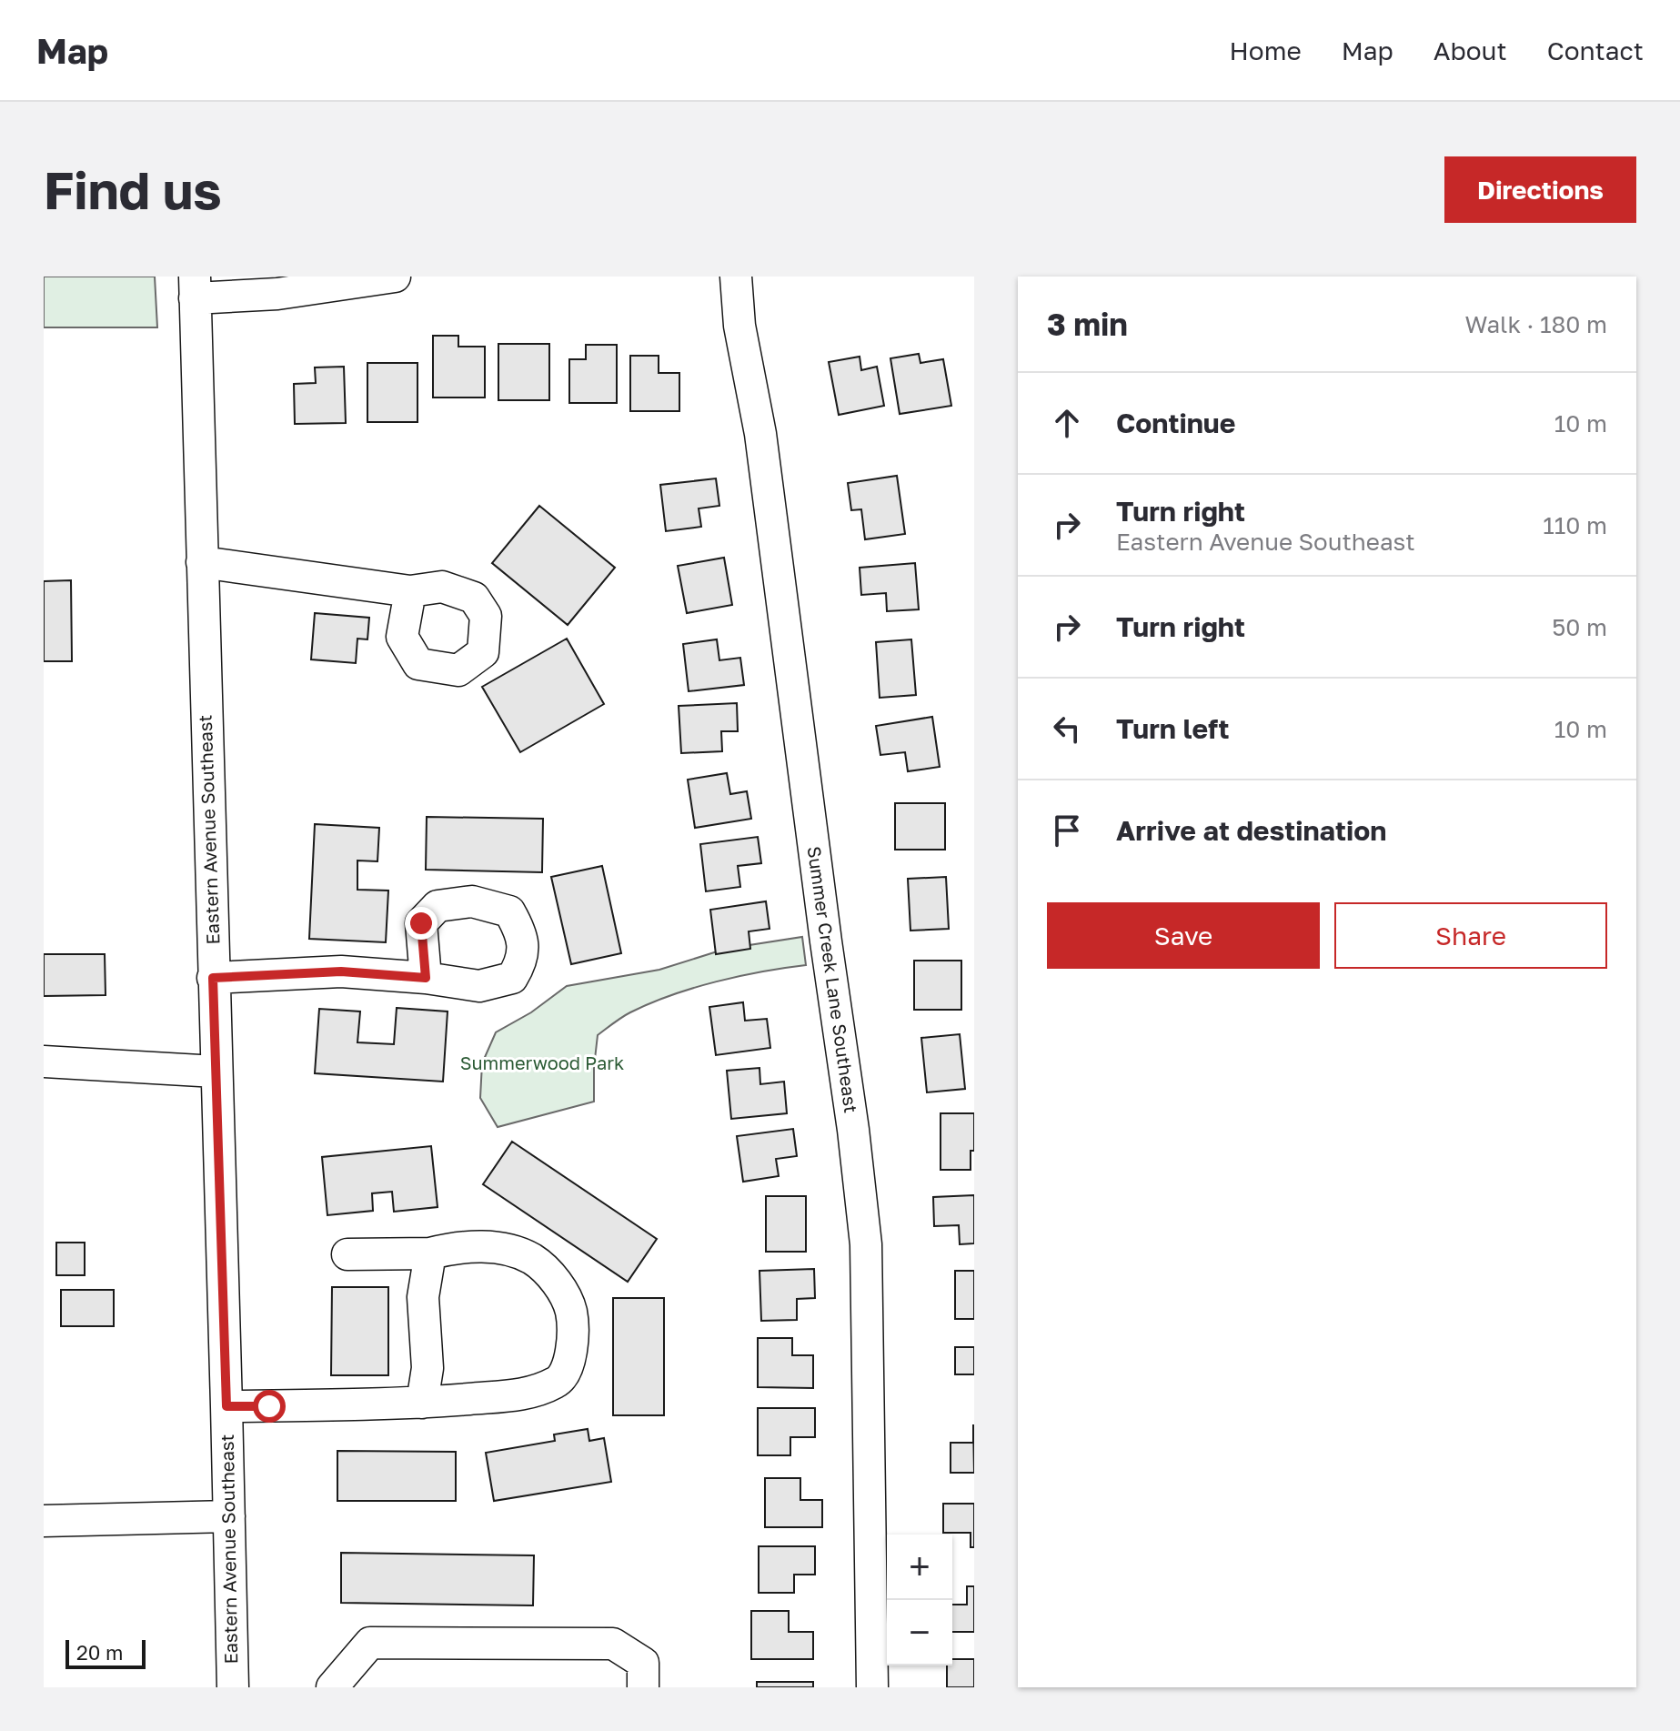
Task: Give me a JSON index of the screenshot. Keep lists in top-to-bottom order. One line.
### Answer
{"streets":{"street":["Eastern Avenue Southeast","Summer Creek Lane Southeast"]},"parks":["Summerwood Park"],"scale_bar":"20 m","page":{"header":"Map","nav":["Home","Map","About","Contact"],"buttons":["Directions",["Save","Share"]],"title":"Find us","heading":["3 min","Walk · 180 m"],"list":[["Continue","10 m"],["Turn right","Eastern Avenue Southeast","110 m"],["Turn right","50 m"],["Turn left","10 m"],"Arrive at destination"],"map_buttons":["+","−"],"scale":"20 m"}}
